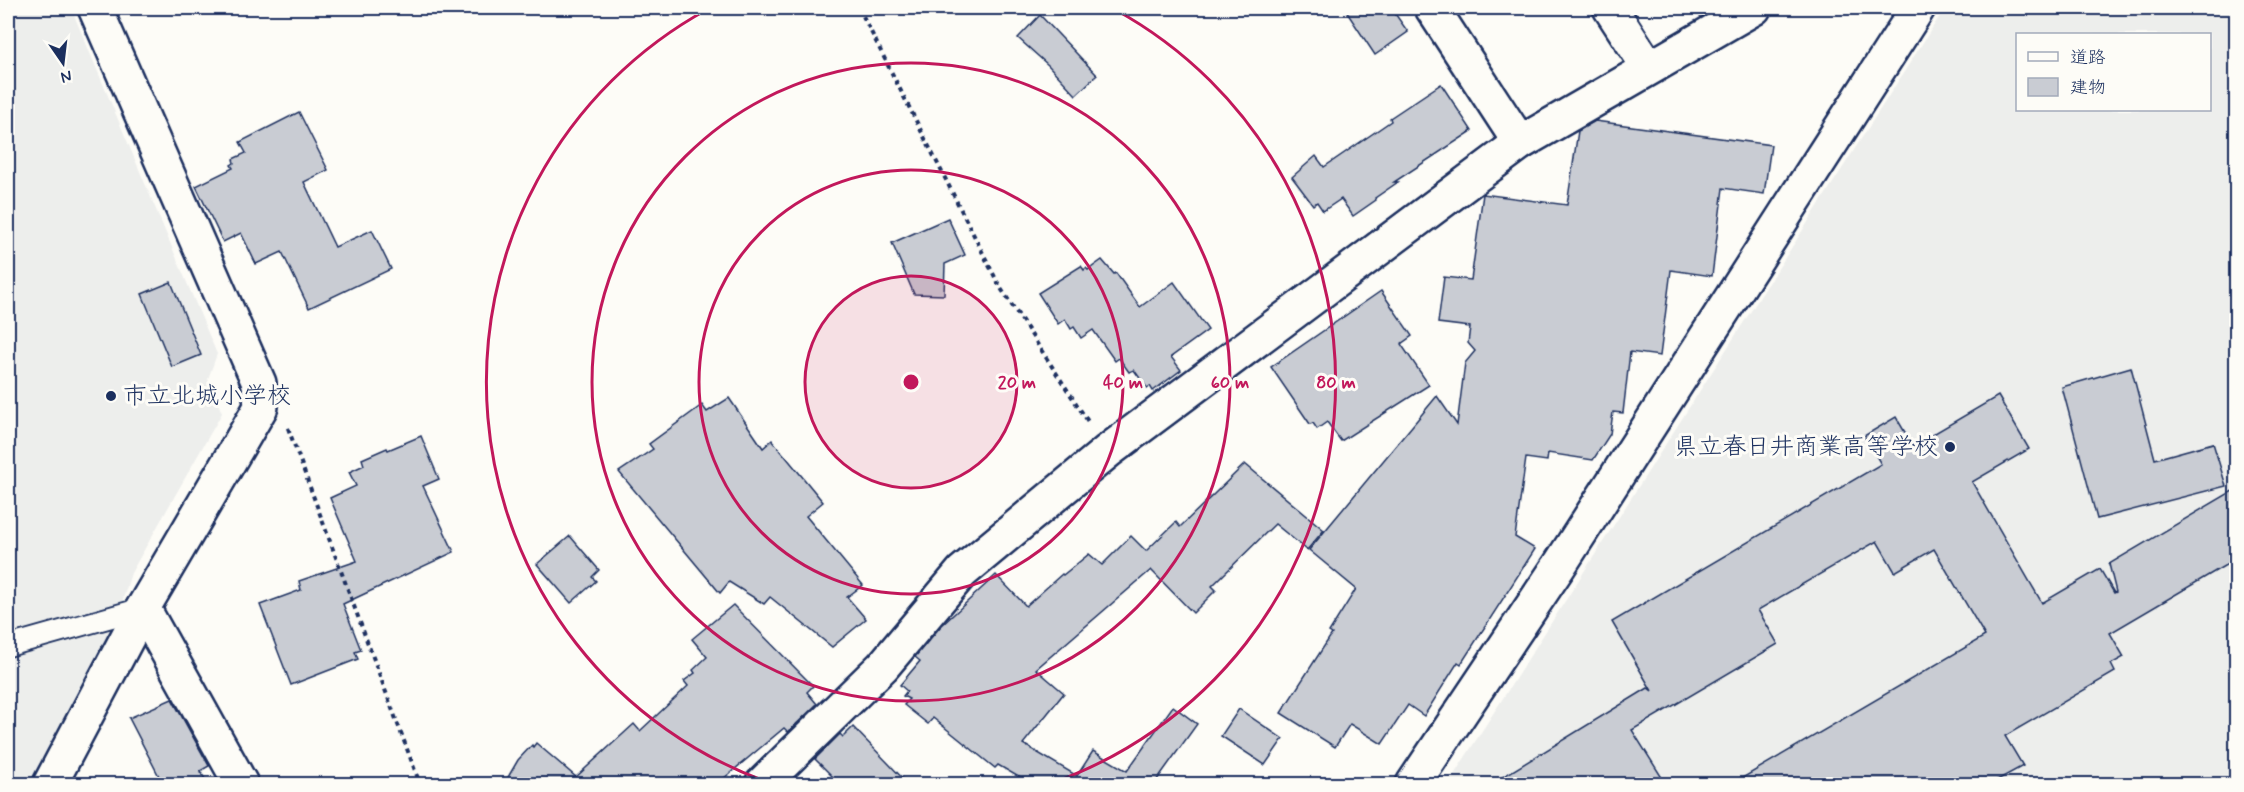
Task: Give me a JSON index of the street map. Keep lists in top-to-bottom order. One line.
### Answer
{"places":["市立北城小学校","県立春日井商業高等学校"],"legend":["道路","建物"],"north":"bottom","rings":["20 m","40 m","60 m","80 m"]}
